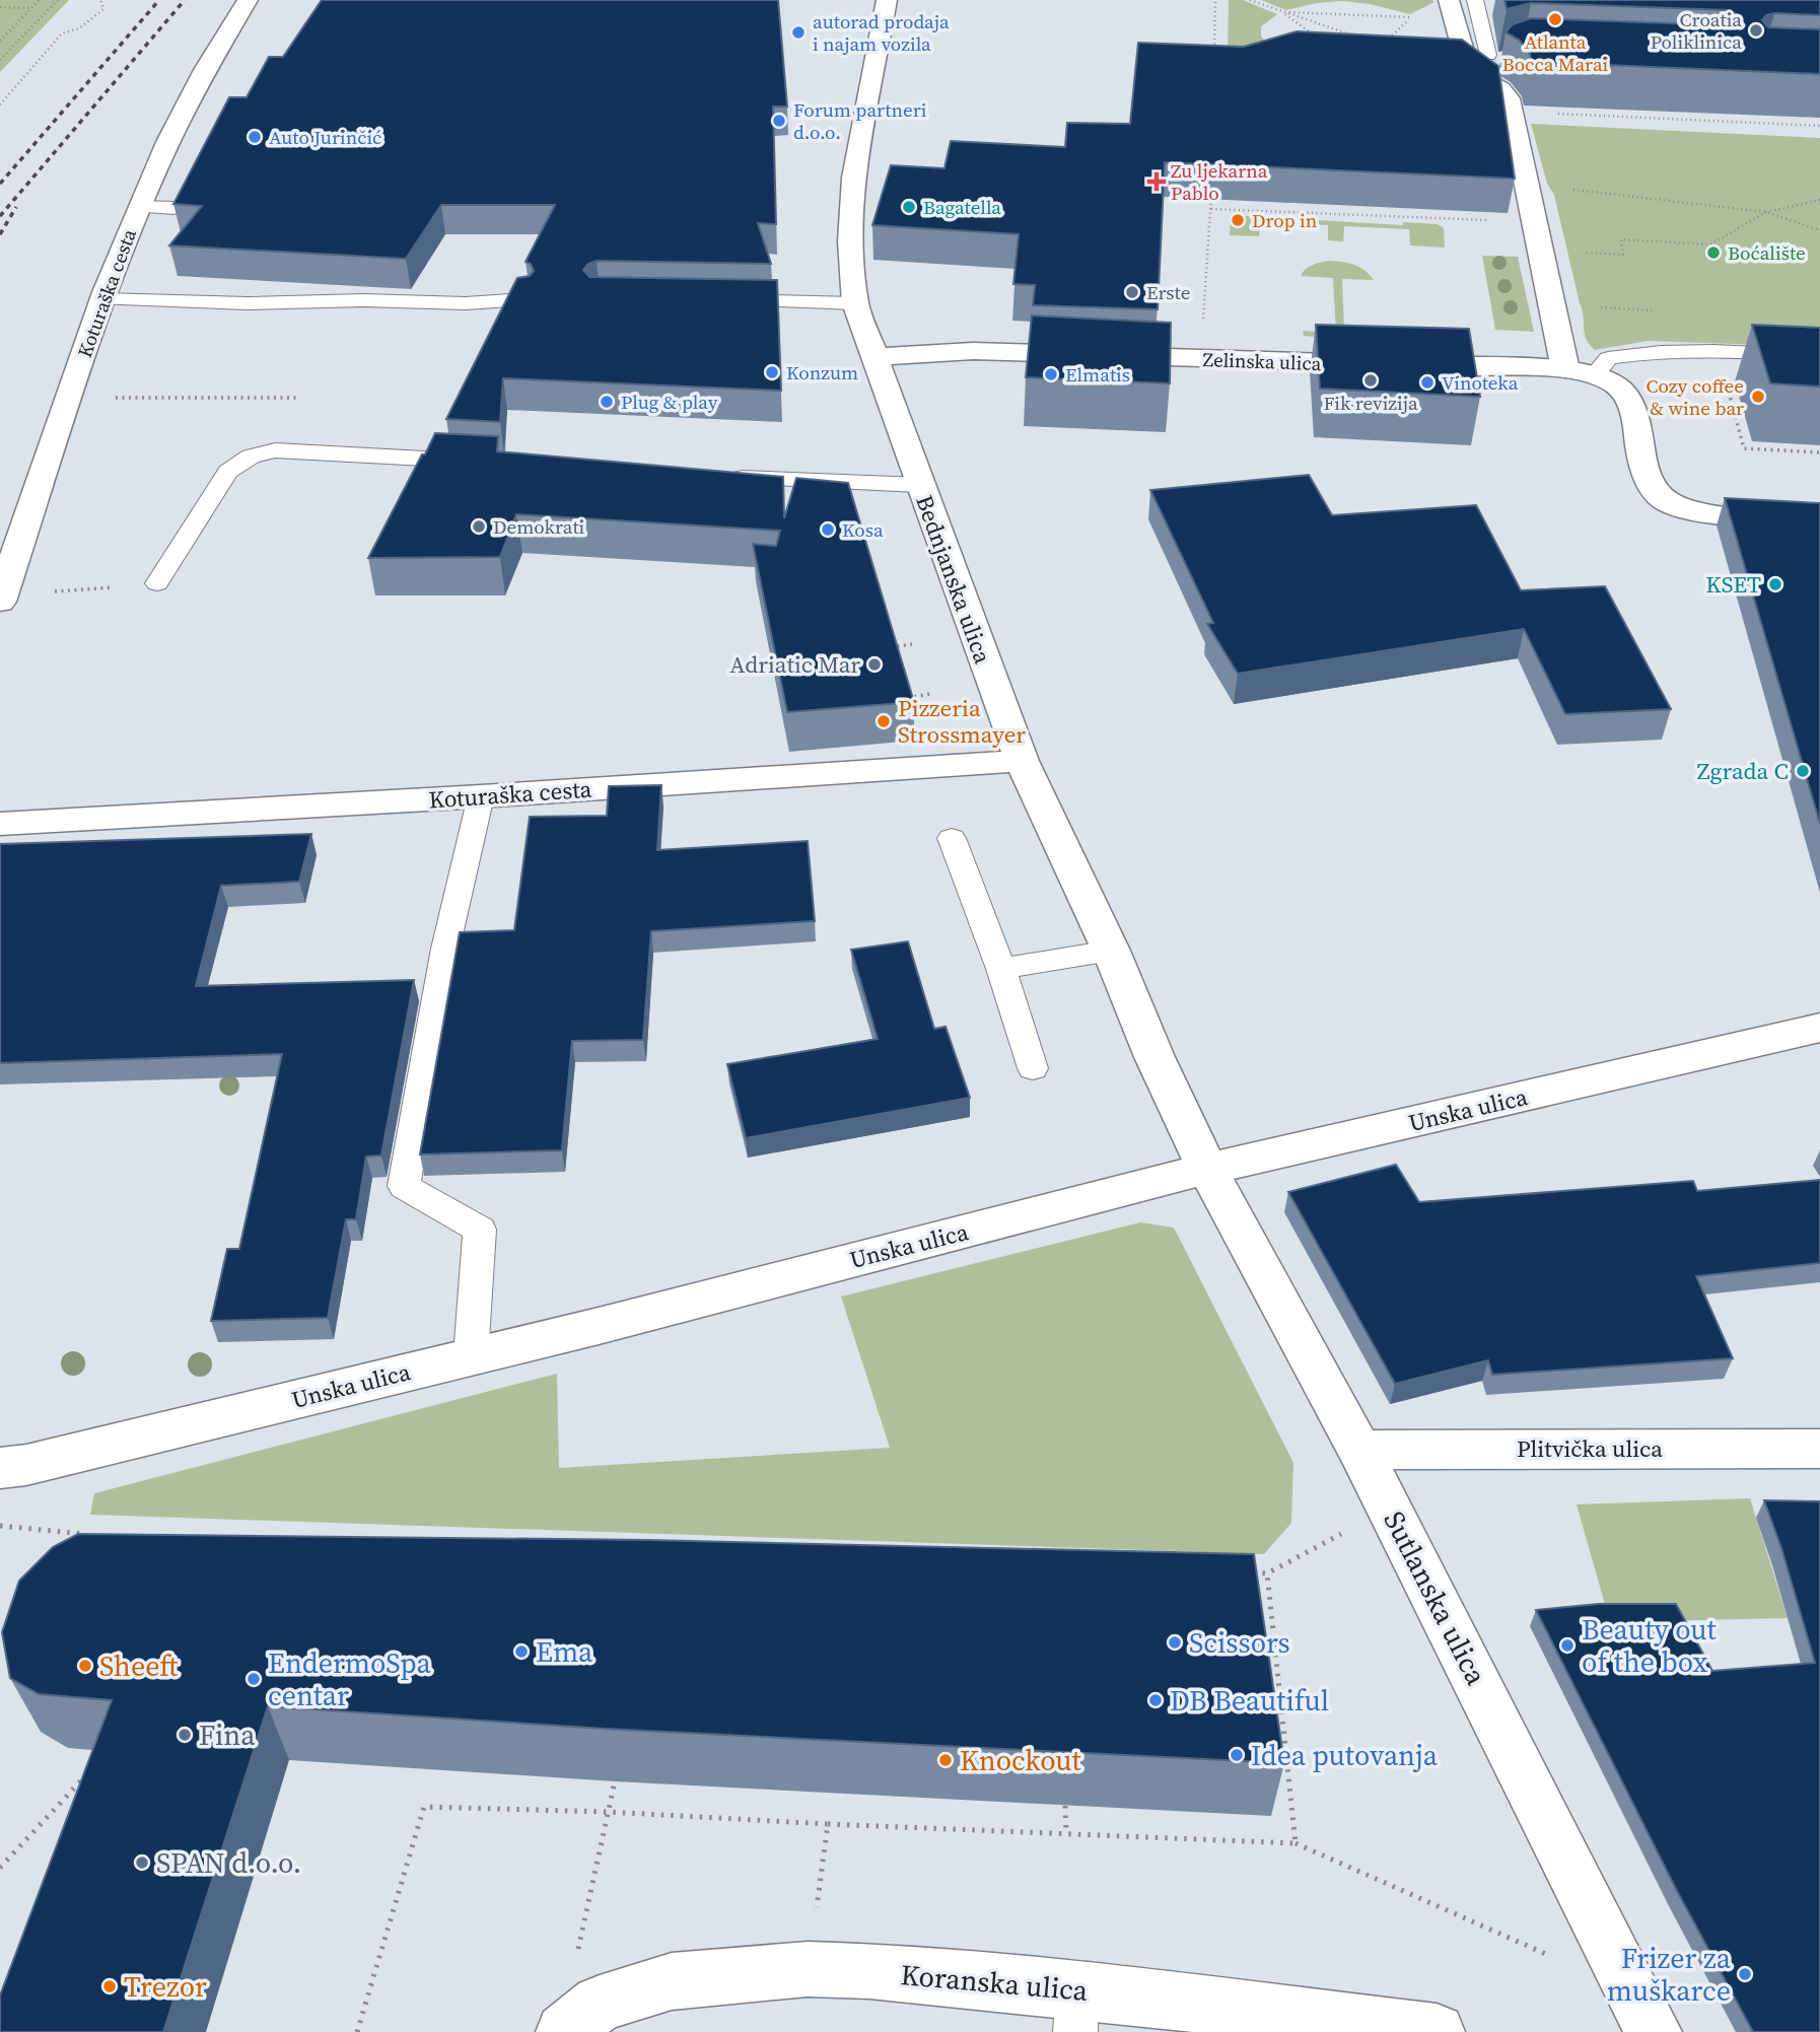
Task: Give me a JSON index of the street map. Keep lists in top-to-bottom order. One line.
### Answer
{"streets":{"street":["Koturaška cesta","Zelinska ulica","Bednjanska ulica","Unska ulica","Plitvička ulica","Sutlanska ulica","Koranska ulica"]},"crossings":[["Koturaška cesta","Bednjanska ulica"],["Zelinska ulica","Bednjanska ulica"],["Bednjanska ulica","Unska ulica"],["Bednjanska ulica","Sutlanska ulica"],["Unska ulica","Sutlanska ulica"],["Plitvička ulica","Sutlanska ulica"]],"places":{"other":["Atlanta Bocca Marai","Croatia Poliklinica","autorad prodaja i najam vozila","Forum partneri d.o.o.","Auto Jurinčić","Bagatella","Drop in","Boćalište","Erste","Konzum","Elmatis","Fik revizija","Vinoteka","Cozy coffee & wine bar","Plug & play","Demokrati","Kosa","KSET","Adriatic Mar","Pizzeria Strossmayer","Zgrada C","Scissors","Beauty out of the box","Ema","Sheeft","EndermoSpa centar","DB Beautiful","Fina","Idea putovanja","Knockout","SPAN d.o.o.","Frizer za muškarce","Trezor"],"health":["Zu ljekarna Pablo"]}}
